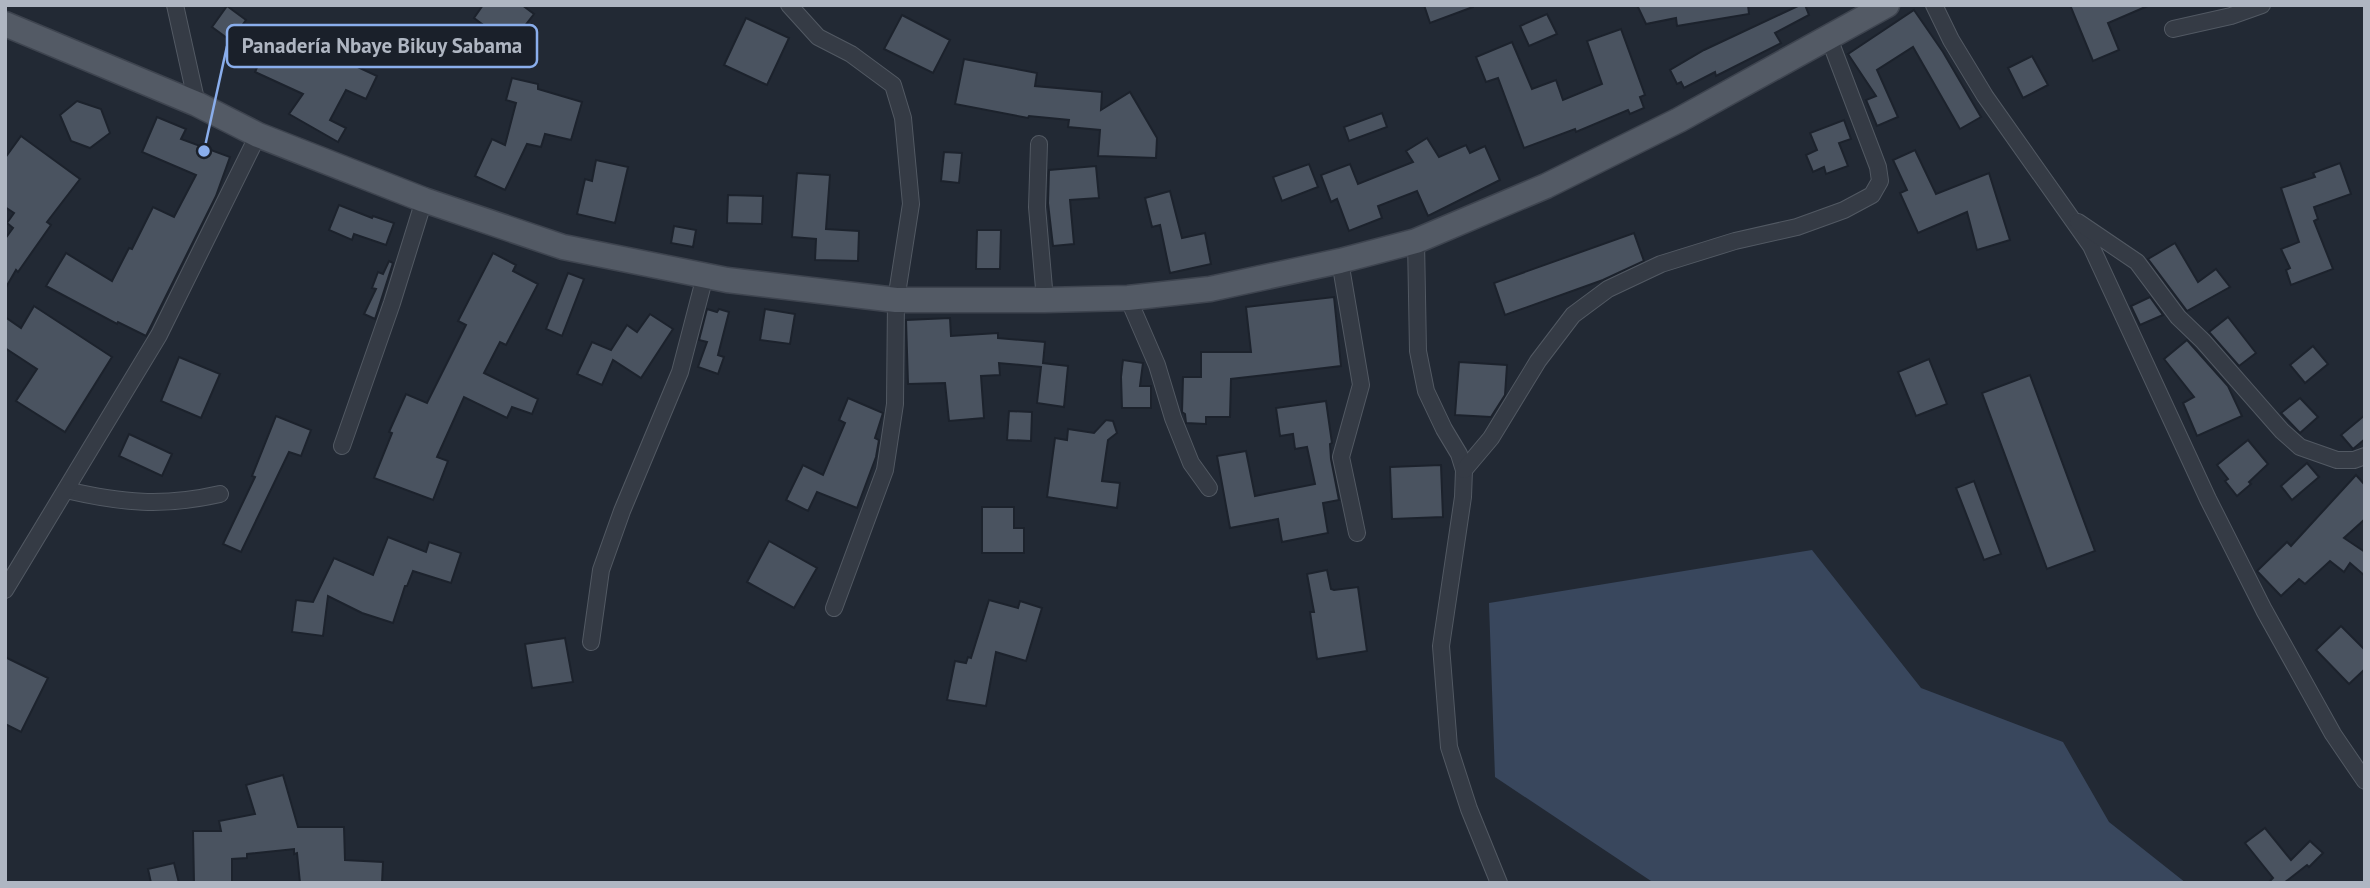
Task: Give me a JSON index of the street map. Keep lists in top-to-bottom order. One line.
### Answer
{"places":["Panadería Nbaye Bikuy Sabama"]}
